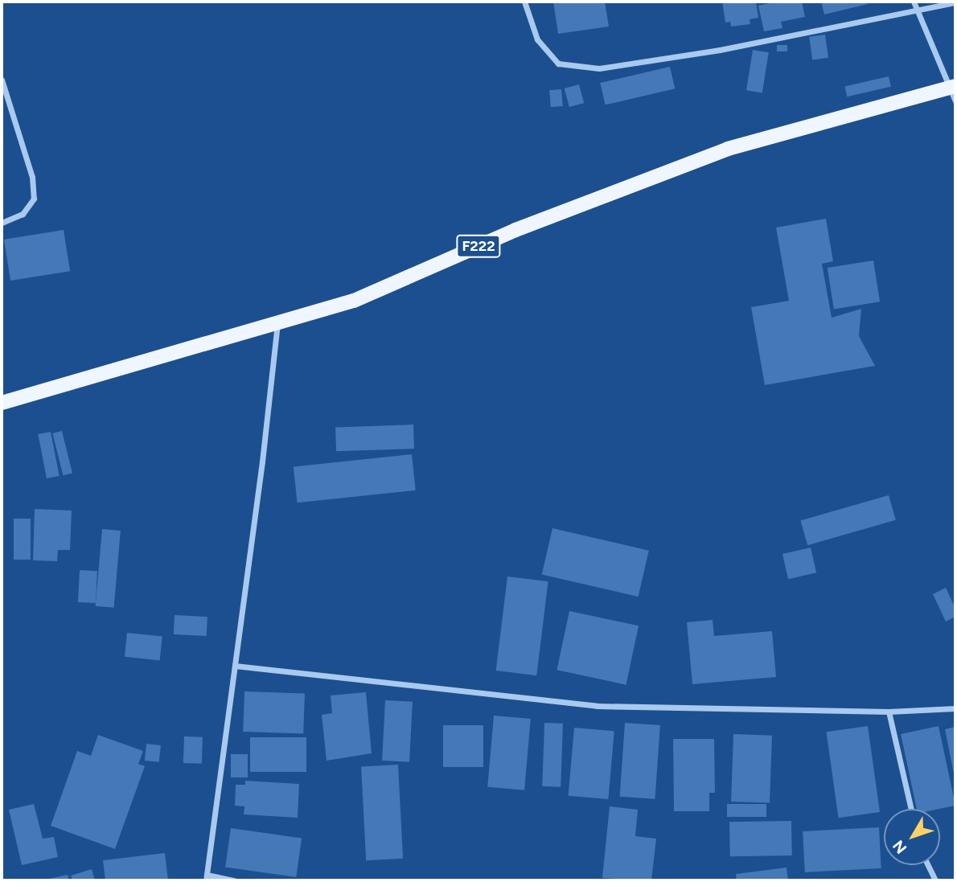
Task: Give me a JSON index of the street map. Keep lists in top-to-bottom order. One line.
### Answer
{"streets":{"main road":["F222"]},"north":"bottom left"}
